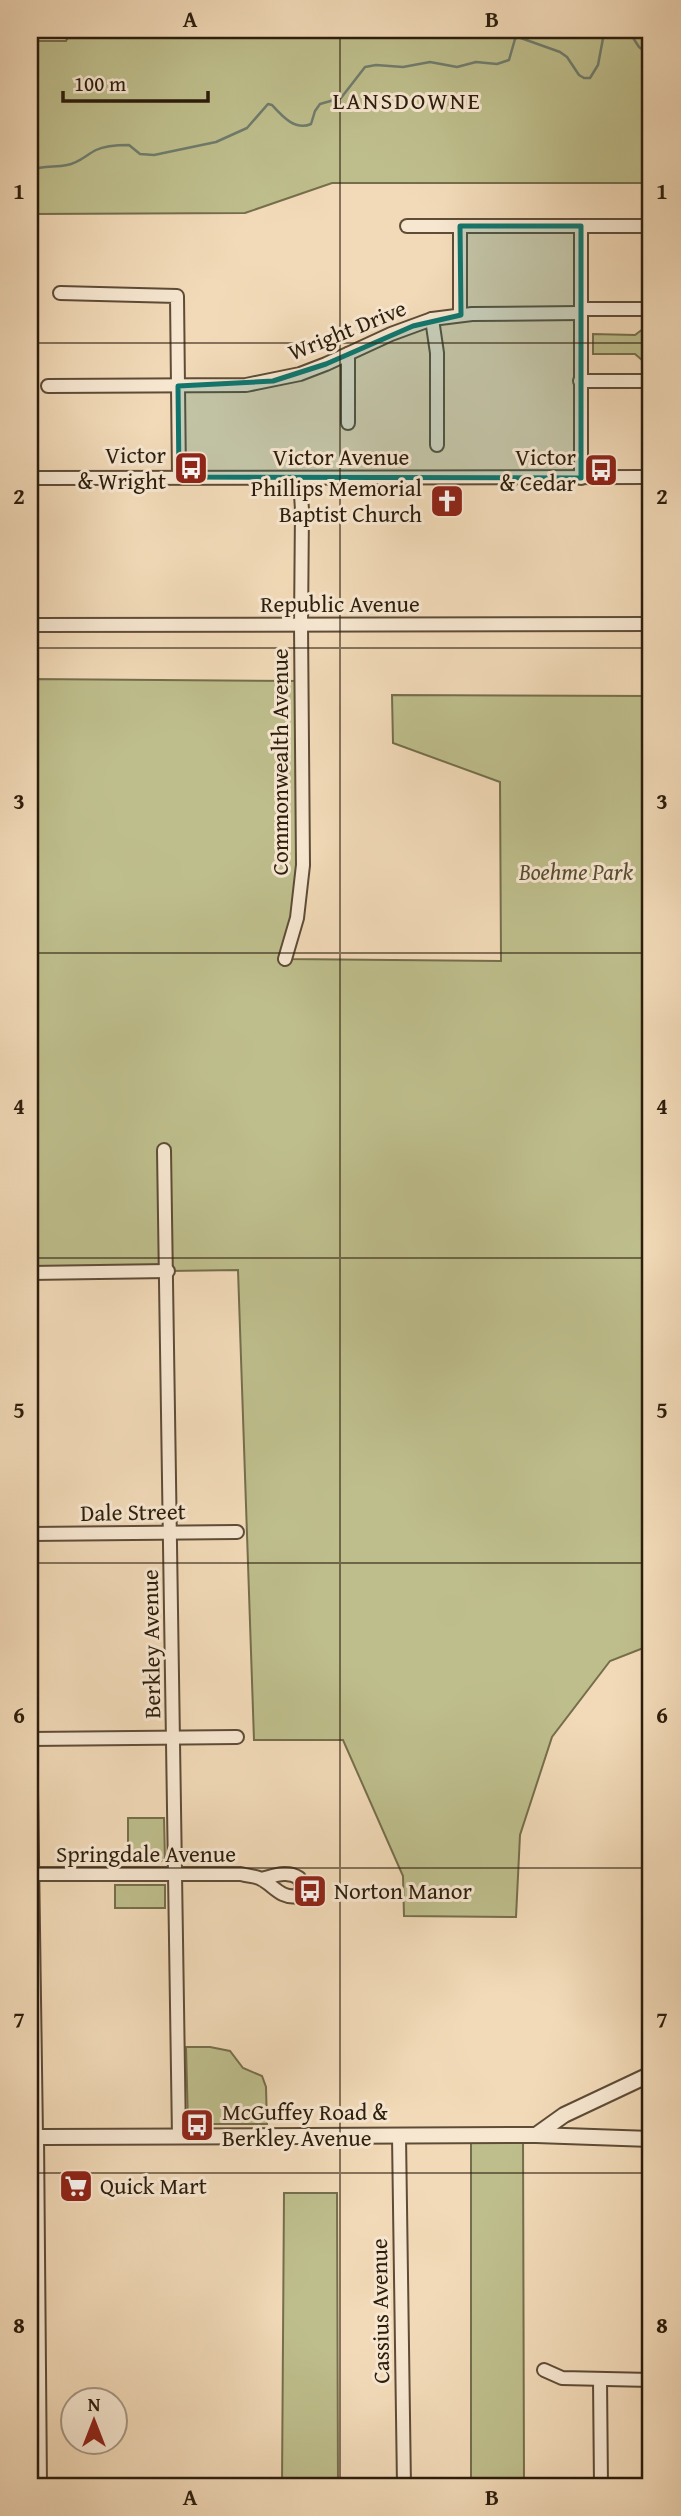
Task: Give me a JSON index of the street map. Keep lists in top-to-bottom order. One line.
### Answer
{"streets":{"street":["Wright Drive","Victor Avenue","Republic Avenue","Commonwealth Avenue","Dale Street","Berkley Avenue","Springdale Avenue","Cassius Avenue"]},"crossings":[["Victor Avenue","Commonwealth Avenue"],["Republic Avenue","Commonwealth Avenue"],["Dale Street","Berkley Avenue"],["Berkley Avenue","Springdale Avenue"]],"districts":["LANSDOWNE"],"parks":["Boehme Park"],"places":{"bus stop":["Victor & Wright","Victor & Cedar","Norton Manor","McGuffey Road & Berkley Avenue"],"church":["Phillips Memorial Baptist Church"],"supermarket":["Quick Mart"]},"scale_bar":"100 m","north":"top","grid":{"columns":["A","B"],"rows":["1","2","3","4","5","6","7","8"]}}
